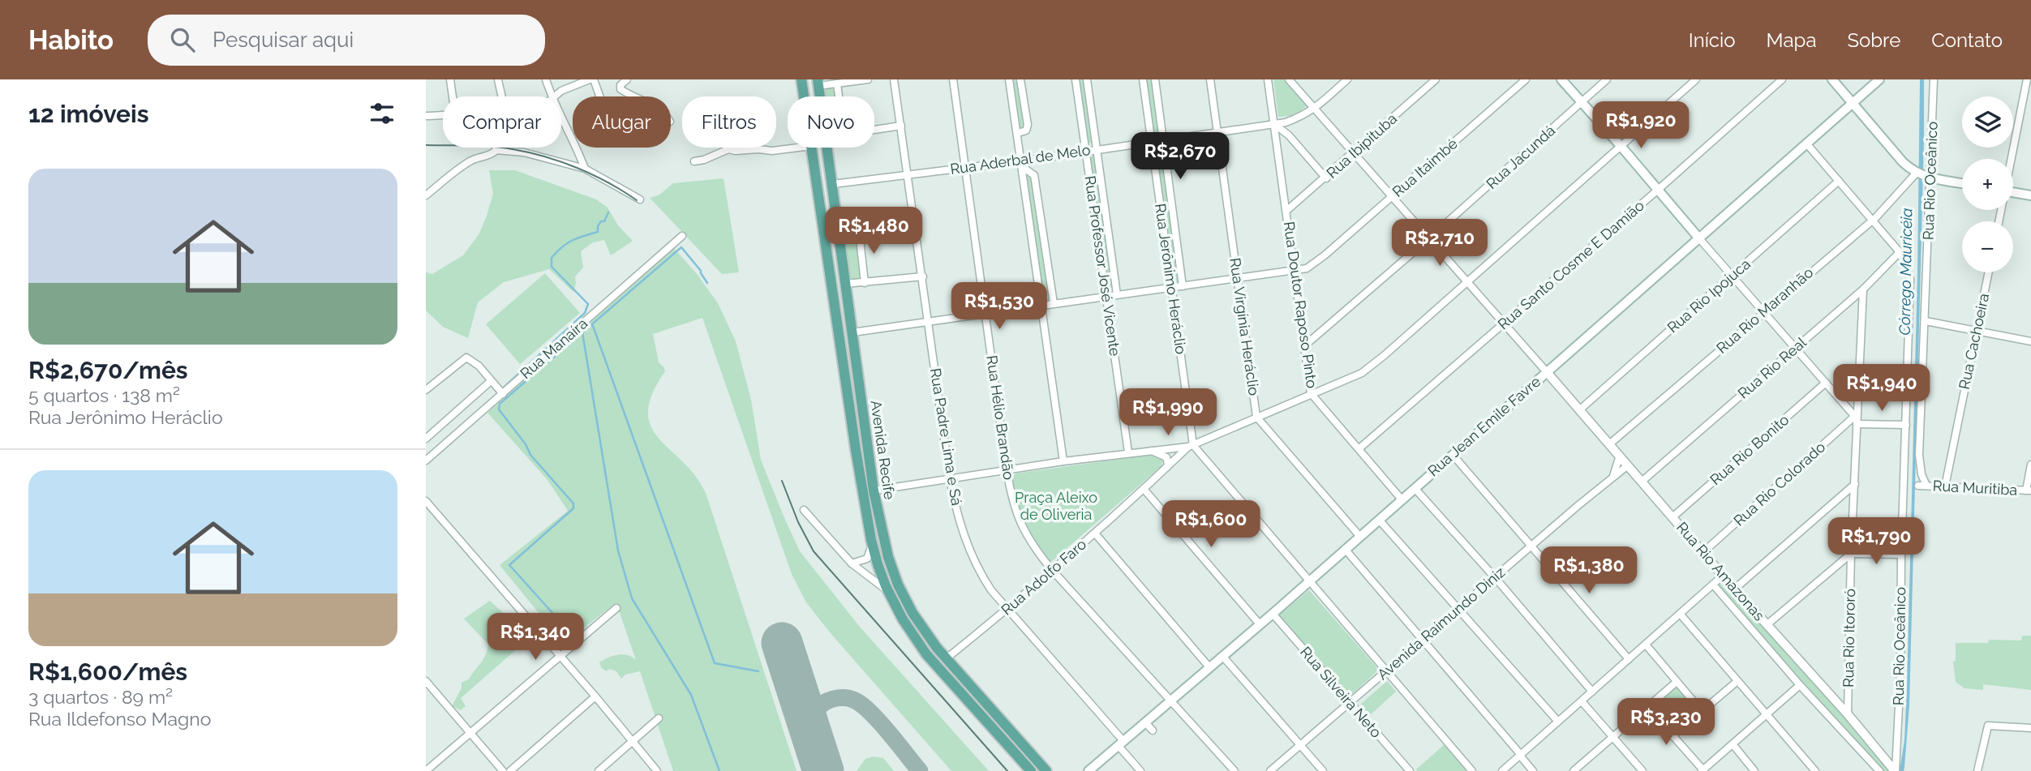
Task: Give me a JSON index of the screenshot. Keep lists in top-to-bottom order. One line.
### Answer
{"streets":{"main road":["Rua Jean Emile Favre","Avenida Recife"],"street":["Rua Ibipituba","Rua Jacundá","Rua Aderbal de Melo","Rua Itaimbé","Rua Rio Oceânico","Rua Santo Cosme E Damião","Rua Professor José Vicente","Rua Jerônimo Heráclio","Rua Rio Ipojuca","Rua Doutor Raposo Pinto","Rua Rio Maranhão","Rua Virgínia Heráclio","Rua Cachoeira","Rua Manaíra","Rua Rio Real","Rua Hélio Brandão","Rua Padre Lima e Sá","Rua Rio Bonito","Rua Rio Colorado","Rua Muritiba","Rua Rio Amazonas","Rua Adolfo Faro","Avenida Raimundo Diniz","Rua Rio Itororó","Rua Silveira Neto"]},"crossings":[["Rua Ibipituba","Rua Doutor Raposo Pinto"],["Rua Jacundá","Rua Doutor Raposo Pinto"],["Rua Aderbal de Melo","Rua Professor José Vicente"],["Rua Aderbal de Melo","Rua Jerônimo Heráclio"],["Rua Aderbal de Melo","Rua Doutor Raposo Pinto"],["Rua Aderbal de Melo","Rua Virgínia Heráclio"],["Rua Aderbal de Melo","Rua Hélio Brandão"],["Rua Aderbal de Melo","Rua Padre Lima e Sá"],["Rua Aderbal de Melo","Avenida Recife"],["Rua Itaimbé","Rua Professor José Vicente"],["Rua Itaimbé","Rua Jerônimo Heráclio"],["Rua Itaimbé","Rua Doutor Raposo Pinto"],["Rua Itaimbé","Rua Virgínia Heráclio"],["Rua Itaimbé","Rua Hélio Brandão"],["Rua Itaimbé","Rua Padre Lima e Sá"],["Rua Itaimbé","Avenida Recife"],["Rua Rio Oceânico","Rua Rio Maranhão"],["Rua Rio Oceânico","Rua Rio Real"],["Rua Rio Oceânico","Rua Muritiba"],["Rua Rio Oceânico","Rua Rio Amazonas"],["Rua Santo Cosme E Damião","Rua Doutor Raposo Pinto"],["Rua Jerônimo Heráclio","Rua Adolfo Faro"],["Rua Rio Ipojuca","Rua Rio Amazonas"],["Rua Doutor Raposo Pinto","Rua Jean Emile Favre"],["Rua Rio Maranhão","Rua Rio Amazonas"],["Rua Virgínia Heráclio","Rua Jean Emile Favre"],["Rua Cachoeira","Rua Muritiba"],["Rua Rio Real","Rua Rio Amazonas"],["Rua Rio Real","Rua Rio Itororó"],["Rua Hélio Brandão","Rua Jean Emile Favre"],["Rua Hélio Brandão","Rua Adolfo Faro"],["Rua Jean Emile Favre","Rua Padre Lima e Sá"],["Rua Jean Emile Favre","Rua Rio Amazonas"],["Rua Jean Emile Favre","Rua Silveira Neto"],["Rua Padre Lima e Sá","Rua Adolfo Faro"],["Avenida Recife","Rua Adolfo Faro"],["Rua Rio Bonito","Rua Rio Amazonas"],["Rua Rio Colorado","Rua Rio Amazonas"],["Rua Rio Colorado","Rua Rio Itororó"],["Rua Rio Amazonas","Avenida Raimundo Diniz"],["Rua Rio Amazonas","Rua Rio Itororó"],["Avenida Raimundo Diniz","Rua Silveira Neto"]],"water":["Córrego Mauricéia"],"parks":["Praça Aleixo de Oliveria"],"page":{"header":"Habito","search":"Pesquisar aqui","nav":["Início","Mapa","Sobre","Contato"],"heading":"12 imóveis","map_buttons":["+","−"],"chip":["Comprar","Alugar","Filtros","Novo"],"price":["R$1,920","R$2,670","R$1,480","R$2,710","R$1,530","R$1,940","R$1,990","R$1,600","R$1,790","R$1,380","R$1,340","R$3,230"],"list":[{"name":"R$2,670/mês","note":"5 quartos · 138 m² · Rua Jerônimo Heráclio"},{"name":"R$1,600/mês","note":"3 quartos · 89 m² · Rua Ildefonso Magno"}]}}
